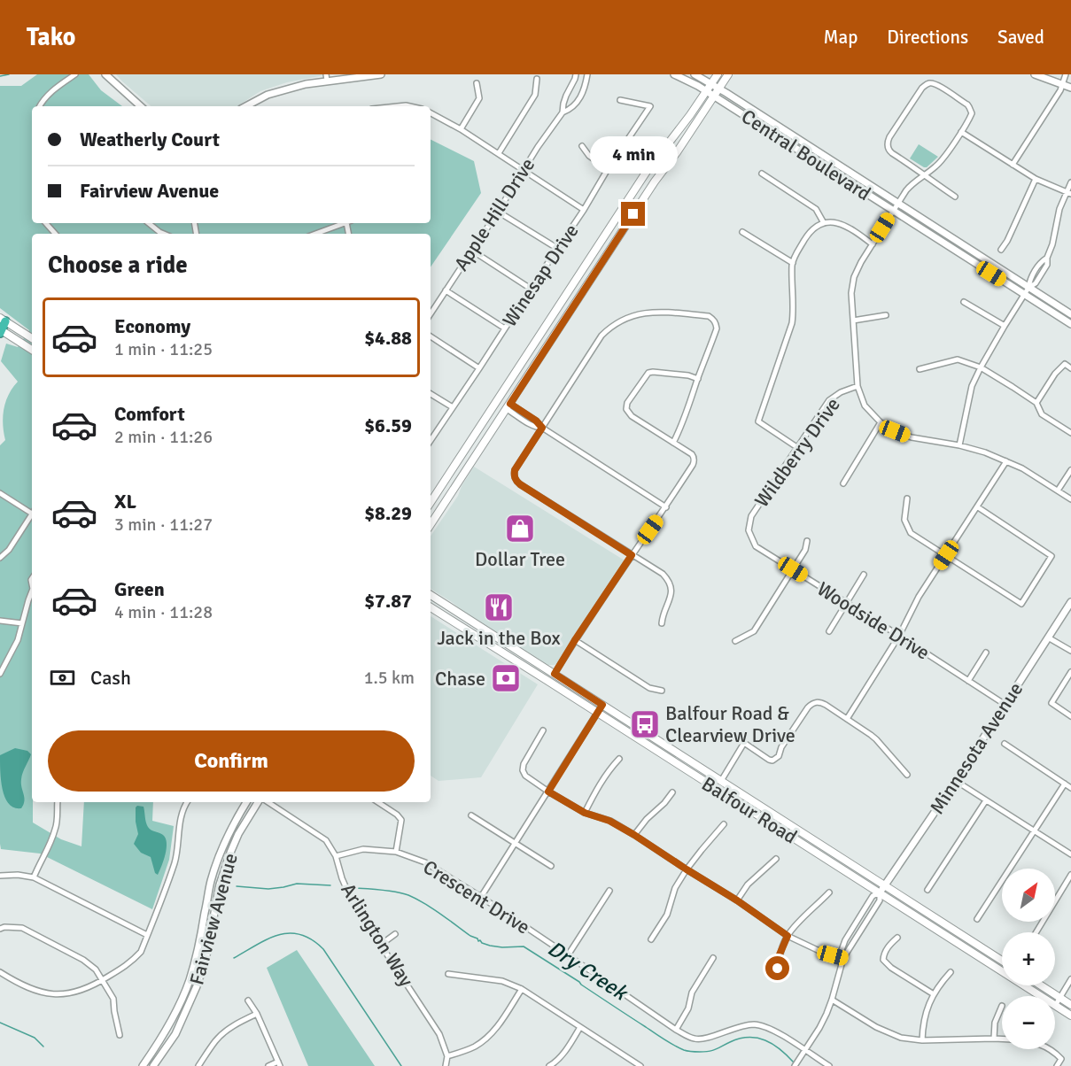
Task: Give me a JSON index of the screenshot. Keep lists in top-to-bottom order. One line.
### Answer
{"streets":{"main road":["Balfour Road"],"street":["Central Boulevard","Apple Hill Drive","Winesap Drive","Wildberry Drive","Woodside Drive","Minnesota Avenue","Crescent Drive","Fairview Avenue","Arlington Way"]},"crossings":[["Wildberry Drive","Woodside Drive"],["Woodside Drive","Minnesota Avenue"],["Minnesota Avenue","Balfour Road"],["Crescent Drive","Arlington Way"]],"water":["Dry Creek"],"places":{"shop":["Dollar Tree"],"restaurant":["Jack in the Box"],"bank":["Chase"],"bus stop":["Balfour Road & Clearview Drive"]},"north":"top right","page":{"header":"Tako","nav":["Map","Directions","Saved"],"banner":["Weatherly Court","Fairview Avenue"],"bubble":"4 min","heading":"Choose a ride","list":[{"name":"Economy","note":"1 min · 11:25","value":"$4.88"},{"name":"Comfort","note":"2 min · 11:26","value":"$6.59"},{"name":"XL","note":"3 min · 11:27","value":"$8.29"},{"name":"Green","note":"4 min · 11:28","value":"$7.87"}],"pay":["Cash","1.5 km"],"buttons":"Confirm","map_buttons":["+","−"]}}
